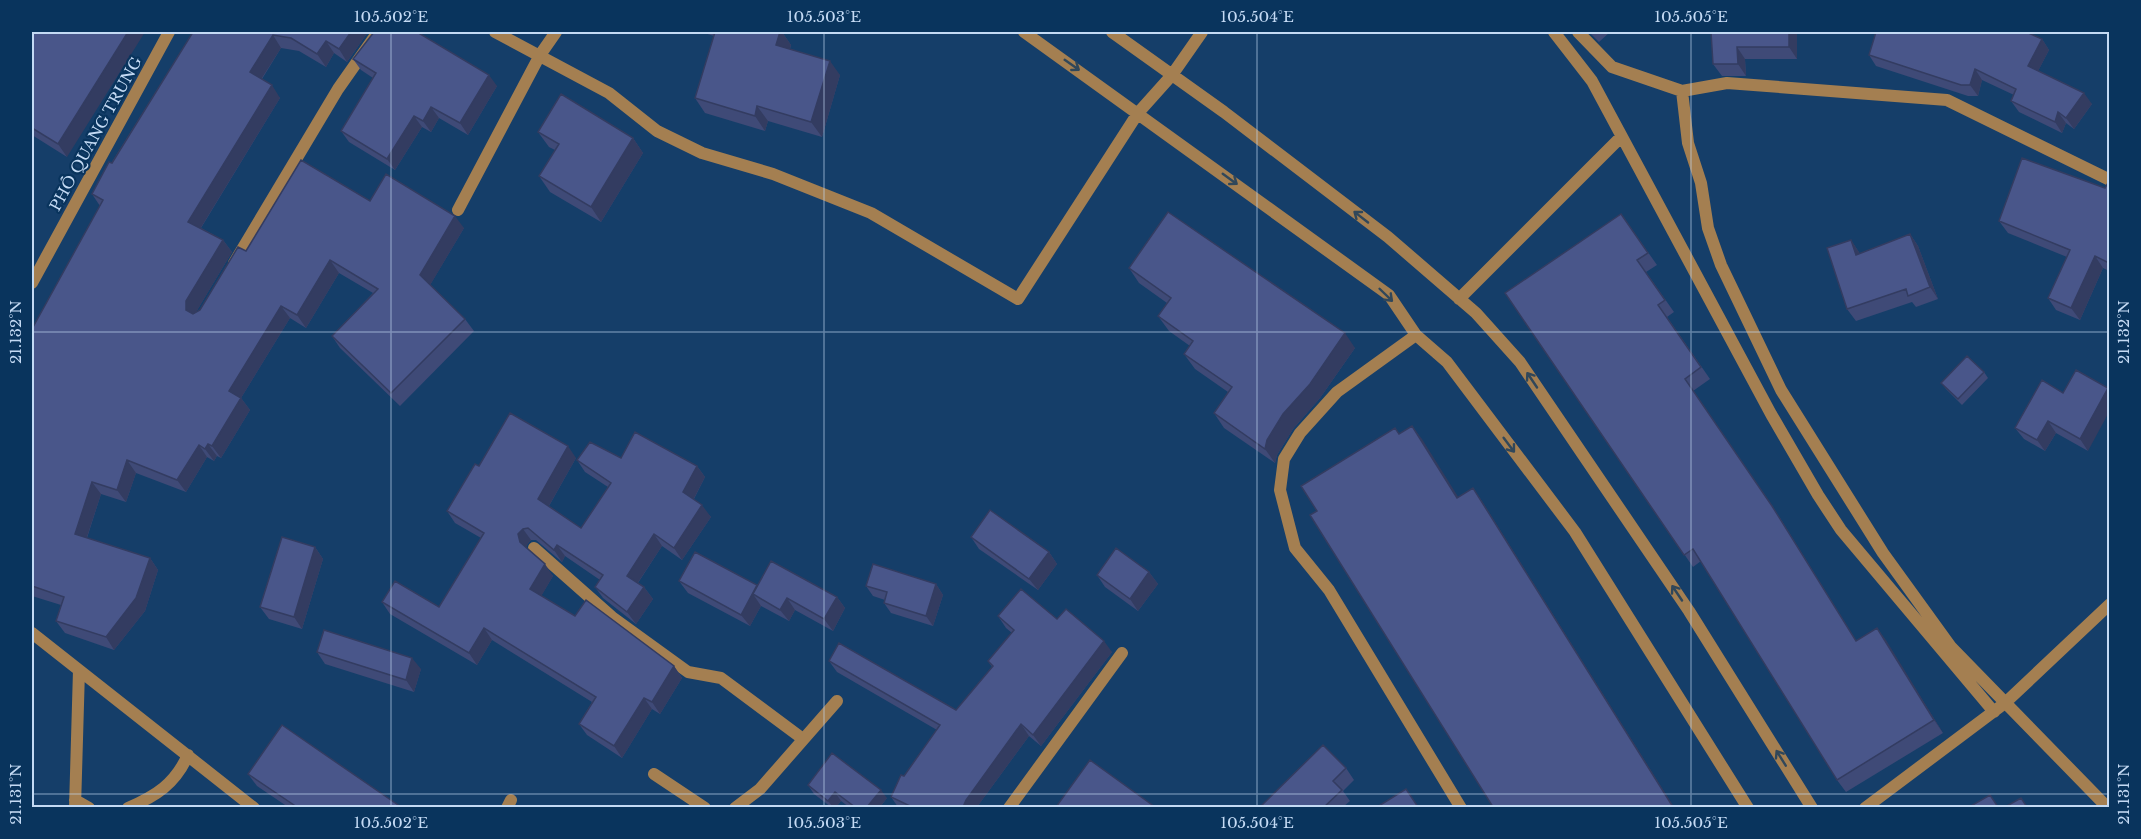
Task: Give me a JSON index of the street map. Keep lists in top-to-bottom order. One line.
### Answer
{"streets":{"street":["PHỐ QUANG TRUNG"]},"coordinates":["105.502°E","105.503°E","105.504°E","105.505°E","21.132°N","21.131°N"]}
